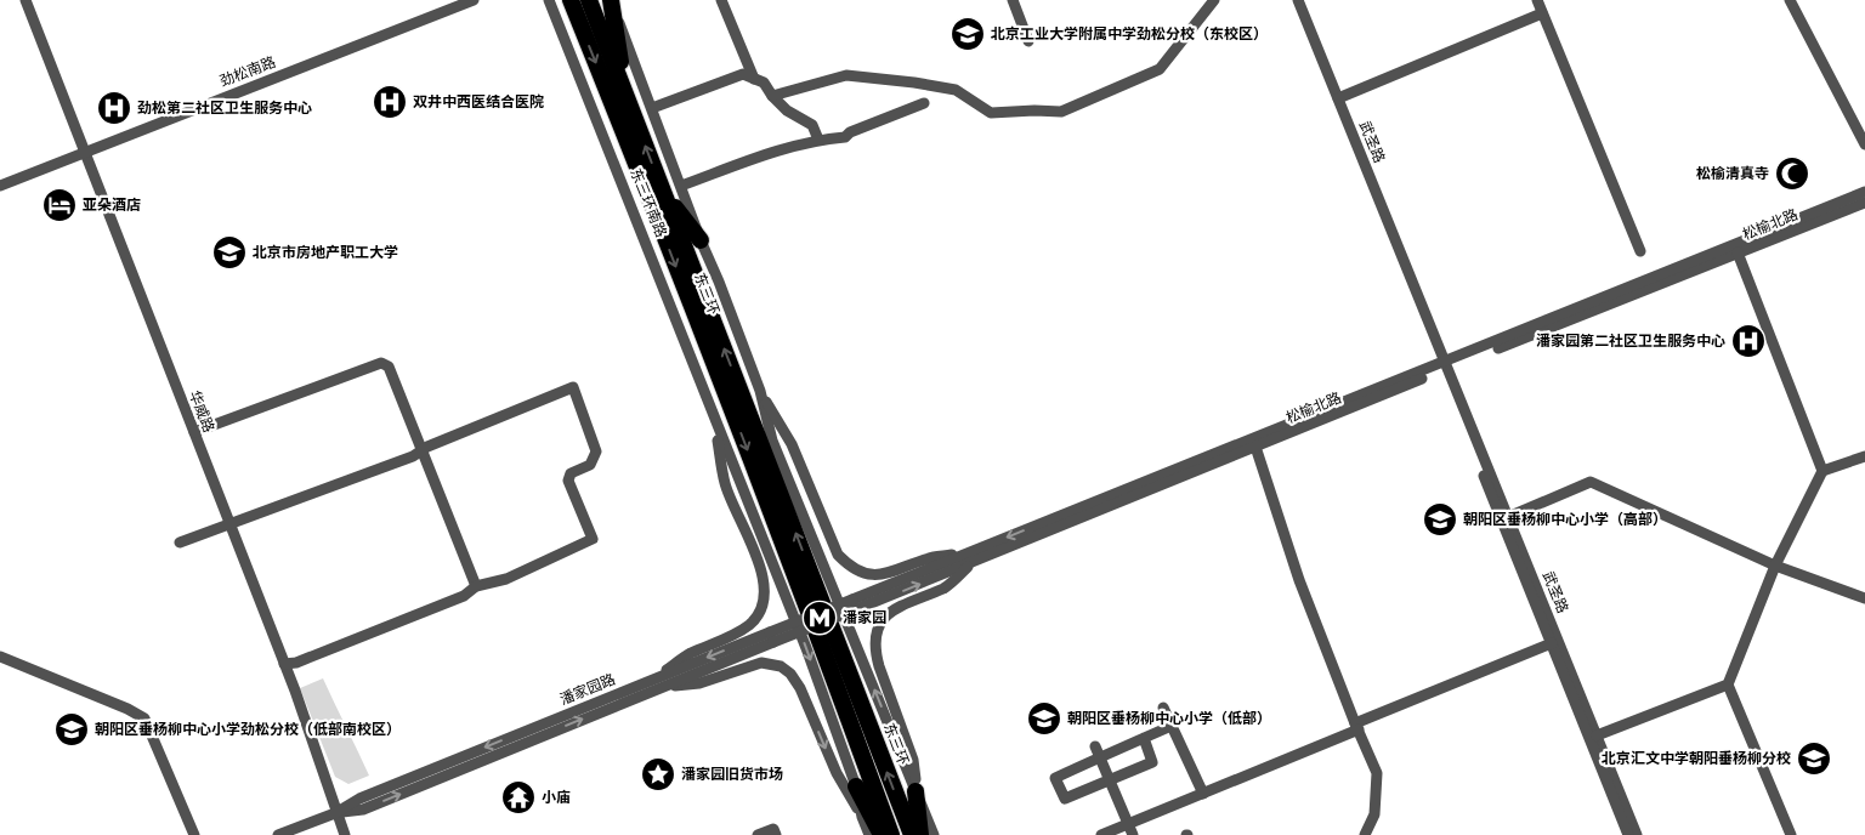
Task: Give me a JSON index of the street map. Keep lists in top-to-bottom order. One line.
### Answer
{"streets":{"highway":["东三环"],"street":["劲松南路","武圣路","东三环南路","松榆北路","华威路","潘家园路"]},"crossings":[["劲松南路","华威路"],["武圣路","松榆北路"],["松榆北路","潘家园路"],["华威路","潘家园路"]],"places":{"school or university":["北京工业大学附属中学劲松分校（东校区）","北京市房地产职工大学","朝阳区垂杨柳中心小学（高部）","朝阳区垂杨柳中心小学（低部）","朝阳区垂杨柳中心小学劲松分校（低部南校区）","北京汇文中学朝阳垂杨柳分校"],"hospital":["双井中西医结合医院","劲松第二社区卫生服务中心","潘家园第二社区卫生服务中心"],"mosque":["松榆清真寺"],"hotel":["亚朵酒店"],"metro station":["潘家园"],"place":["潘家园旧货市场"],"temple":["小庙"]}}
